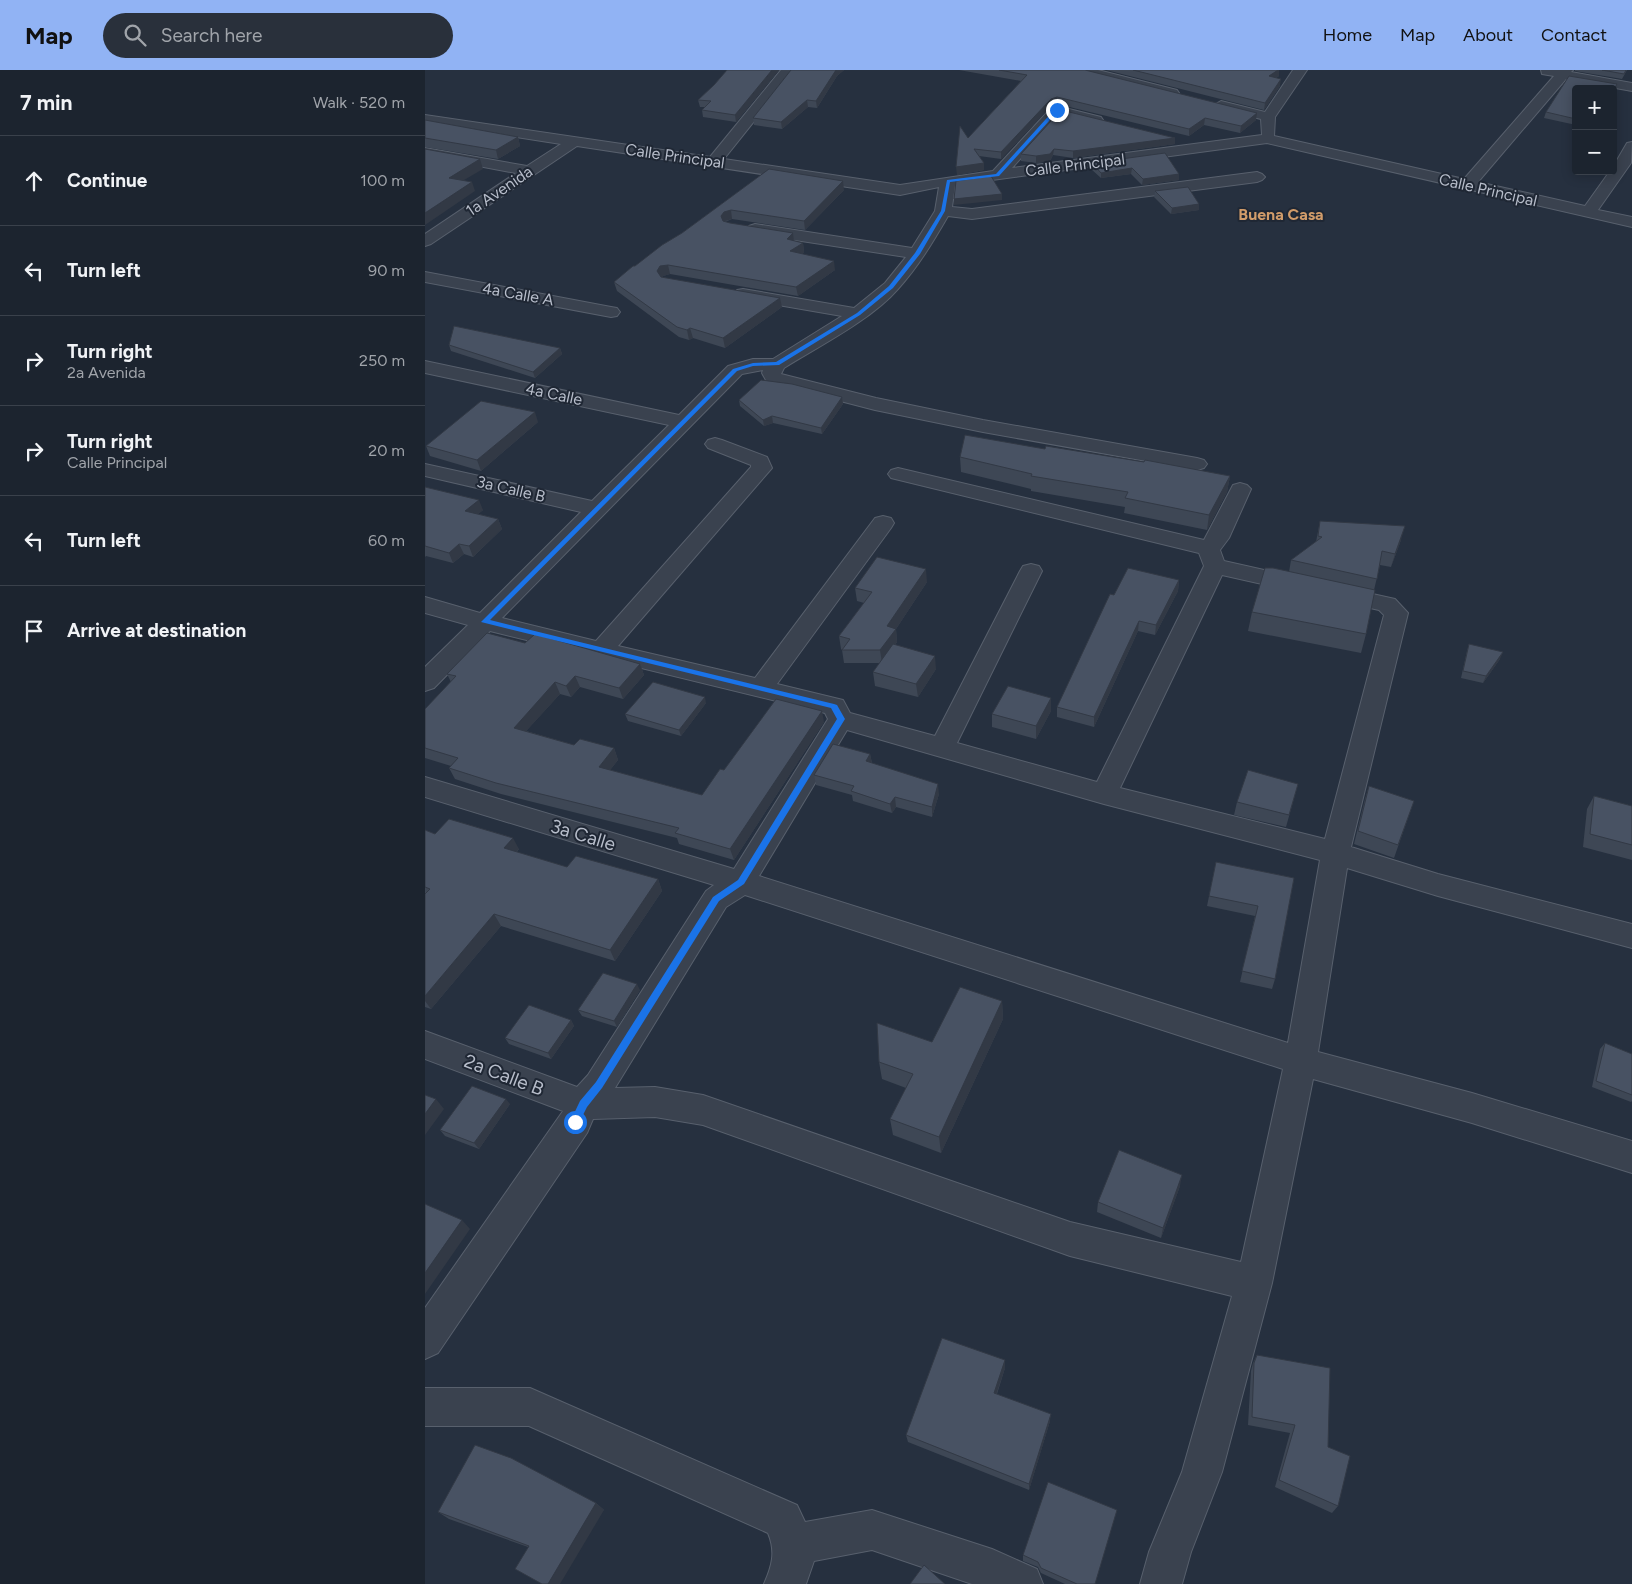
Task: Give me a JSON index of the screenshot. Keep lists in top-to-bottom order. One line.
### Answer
{"streets":{"street":["Calle Principal","1a Avenida","4a Calle A","4a Calle","3a Calle B","3a Calle","2a Calle B"]},"crossings":[["Calle Principal","1a Avenida"]],"districts":["Buena Casa"],"page":{"header":"Map","search":"Search here","nav":["Home","Map","About","Contact"],"heading":["7 min","Walk · 520 m"],"map_buttons":["+","−"],"list":[["Continue","100 m"],["Turn left","90 m"],["Turn right","2a Avenida","250 m"],["Turn right","Calle Principal","20 m"],["Turn left","60 m"],"Arrive at destination"]}}
